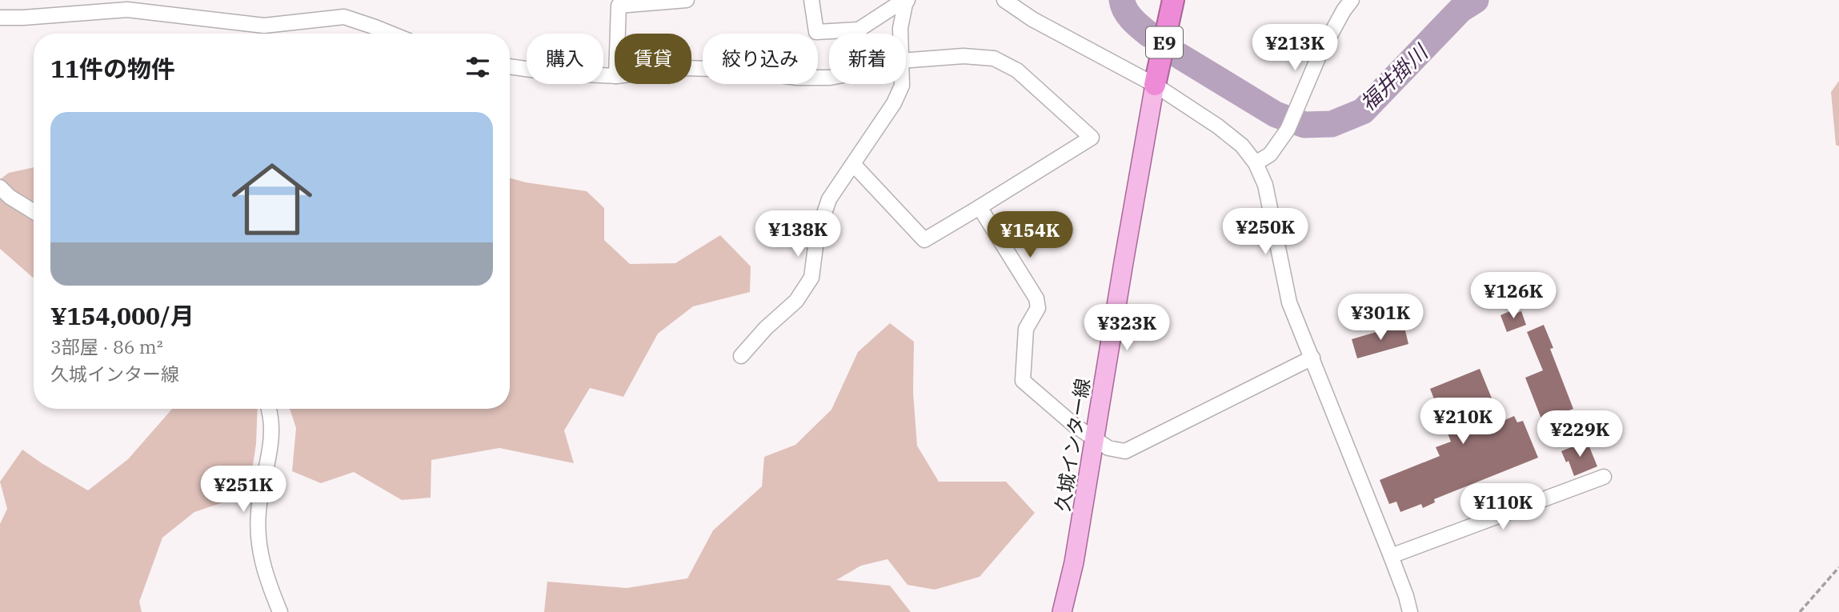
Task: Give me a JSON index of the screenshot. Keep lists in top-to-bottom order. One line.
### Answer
{"streets":{"highway":["E9"],"main road":["久城インター線"]},"crossings":[["E9","久城インター線"]],"water":["福井掛川"],"page":{"price":["¥213K","¥250K","¥138K","¥154K","¥126K","¥301K","¥323K","¥210K","¥229K","¥251K","¥110K"],"chip":["購入","賃貸","絞り込み","新着"],"heading":"11件の物件","list":[{"name":"¥154,000/月","note":"3部屋 · 86 m² · 久城インター線"}]}}
